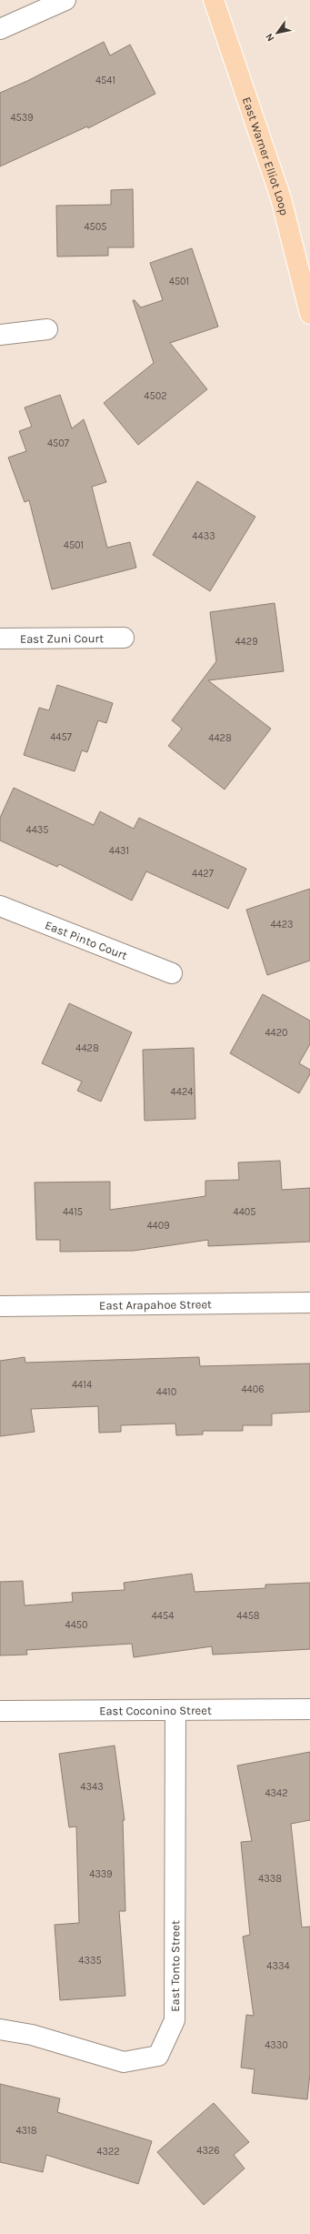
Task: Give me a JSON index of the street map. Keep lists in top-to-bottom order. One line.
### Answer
{"streets":{"main road":["East Warner Elliot Loop"],"street":["East Zuni Court","East Pinto Court","East Arapahoe Street","East Coconino Street","East Tonto Street"]},"crossings":[["East Coconino Street","East Tonto Street"]],"house_numbers":["4541","4539","4505","4501","4502","4507","4433","4501","4429","4457","4428","4435","4431","4427","4423","4420","4428","4424","4415","4405","4409","4414","4406","4410","4454","4458","4450","4343","4342","4339","4338","4335","4334","4330","4318","4326","4322"],"north":"bottom left"}
